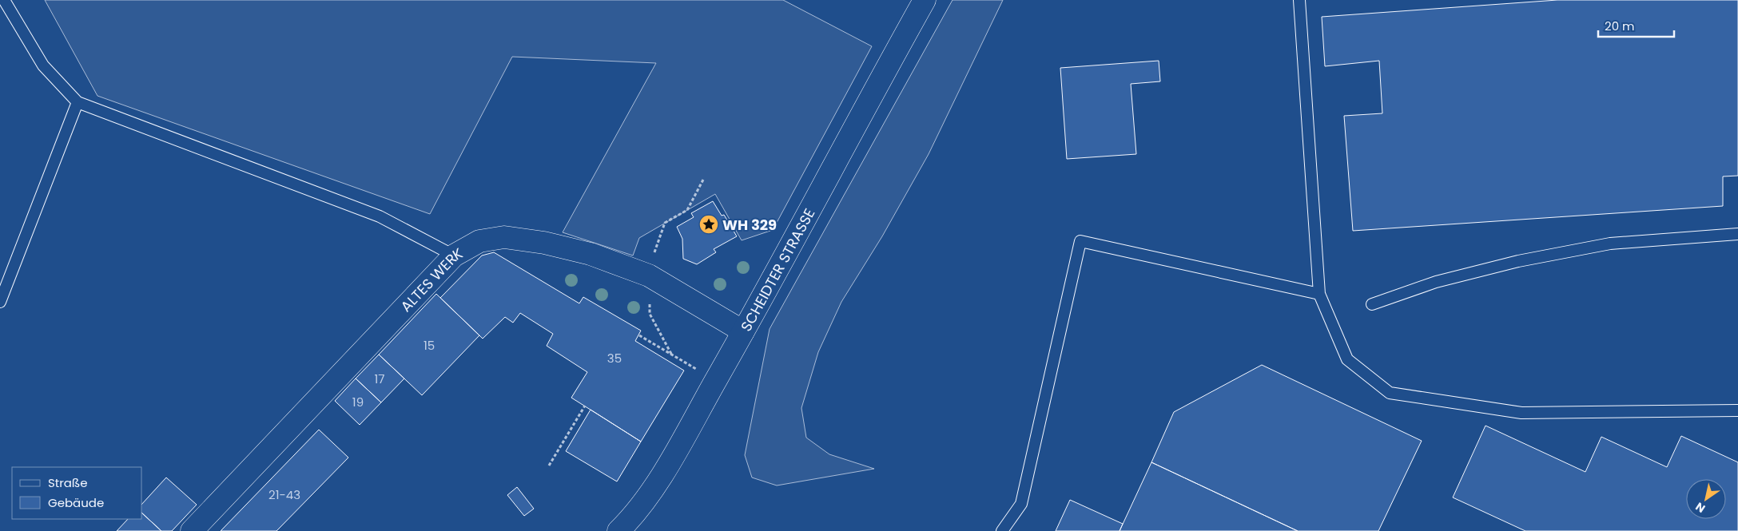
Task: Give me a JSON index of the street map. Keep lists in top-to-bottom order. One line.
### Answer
{"streets":{"street":["SCHEIDTER STRASSE","ALTES WERK"]},"crossings":[["SCHEIDTER STRASSE","ALTES WERK"]],"places":{"place":["WH 329"]},"house_numbers":["15","35","17","19","21-43"],"legend":["Straße","Gebäude"],"scale_bar":"20 m","north":"bottom left"}
